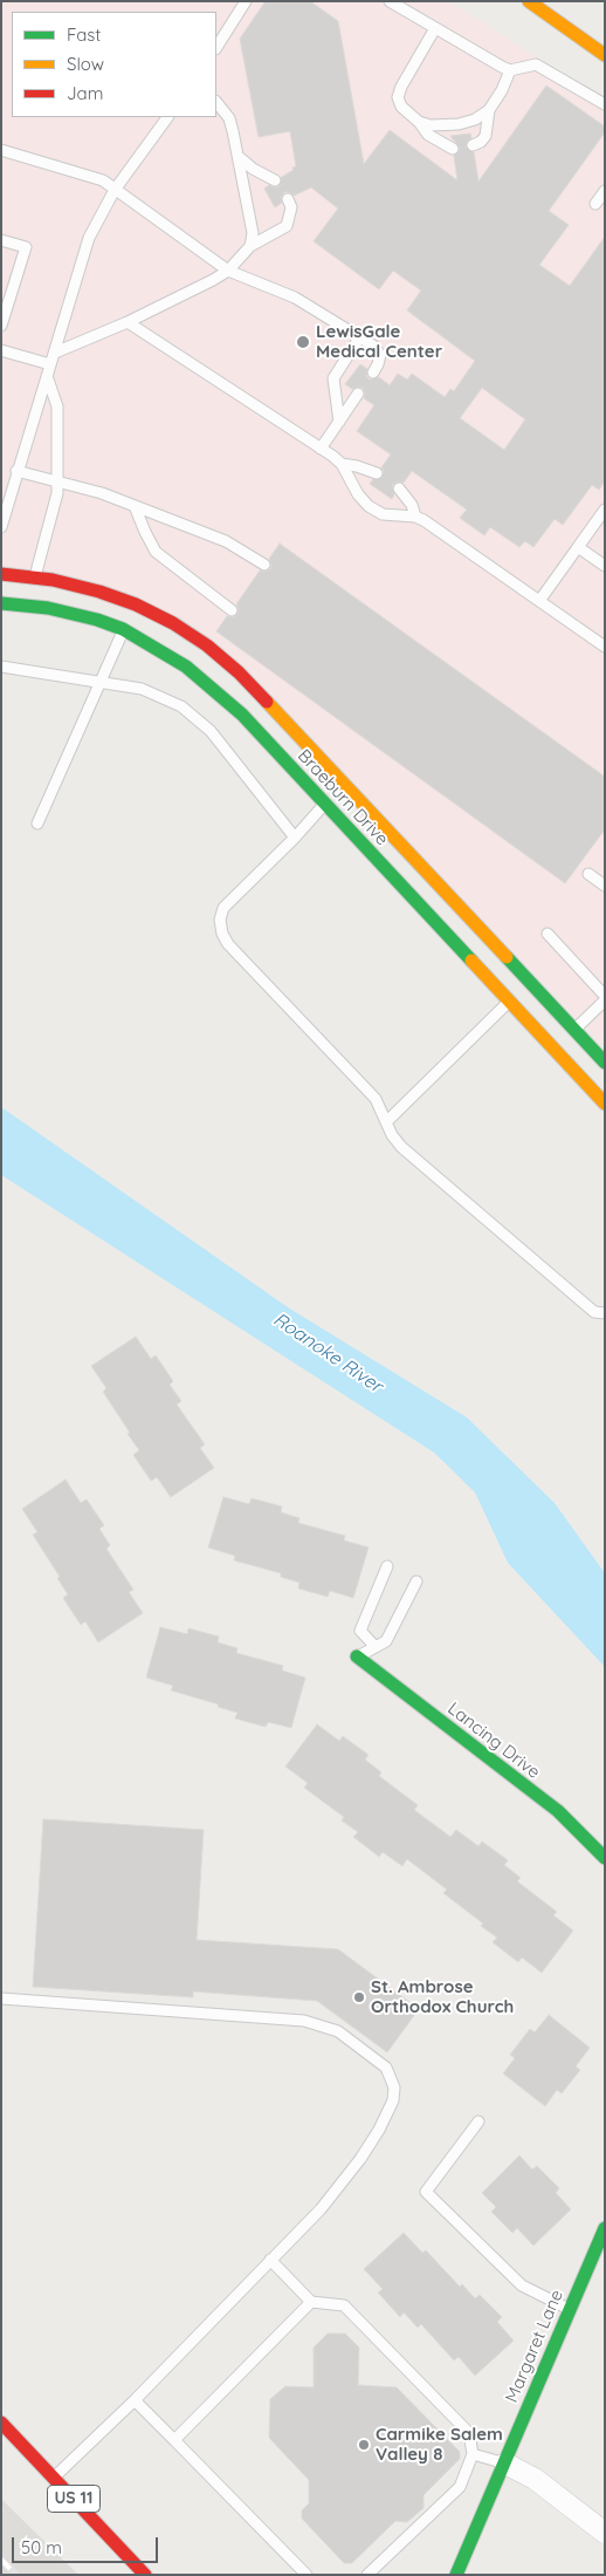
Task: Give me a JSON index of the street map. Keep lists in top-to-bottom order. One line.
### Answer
{"streets":{"street":["Braeburn Drive","Lancing Drive","Margaret Lane","US 11"]},"water":["Roanoke River"],"places":["LewisGale Medical Center","St. Ambrose Orthodox Church","Carmike Salem Valley 8"],"legend":["Fast","Slow","Jam"],"scale_bar":"50 m"}
